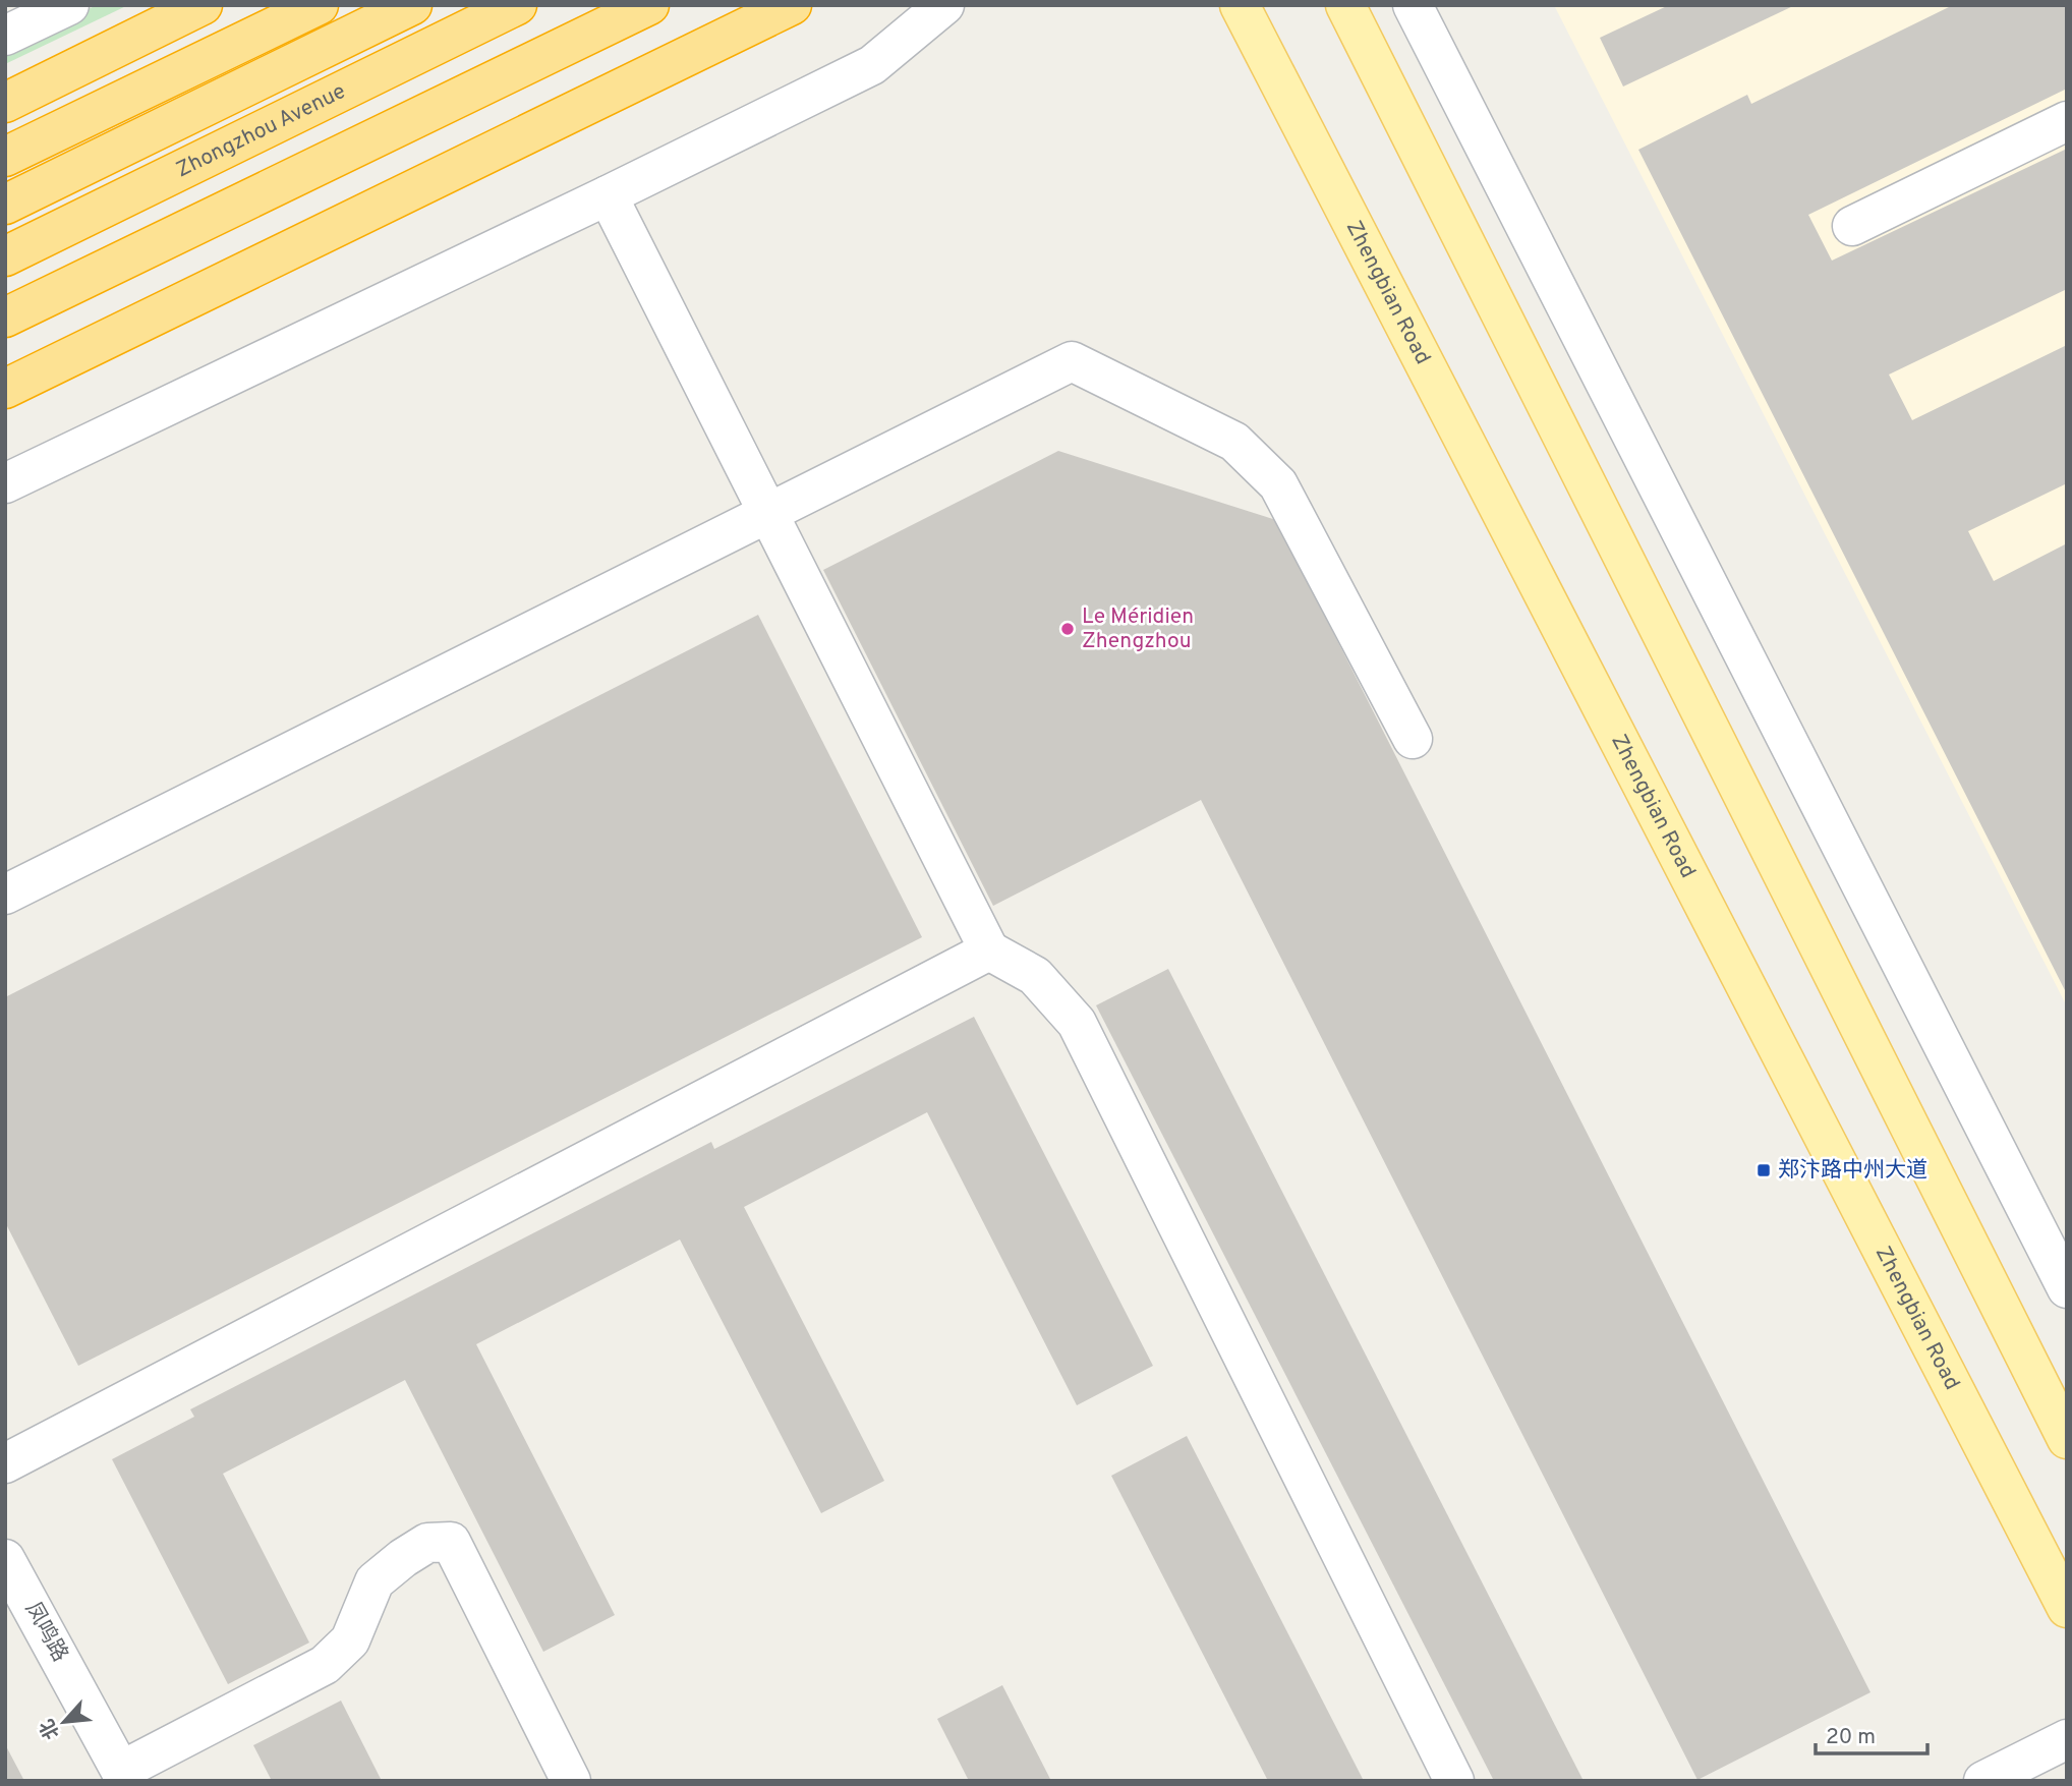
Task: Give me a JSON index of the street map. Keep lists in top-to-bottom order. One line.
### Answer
{"streets":{"highway":["Zhongzhou Avenue"],"main road":["Zhengbian Road"],"street":["凤鸣路"]},"places":{"other":["Le Méridien Zhengzhou"],"transit":["郑汴路中州大道"]},"scale_bar":"20 m","north":"bottom left"}
